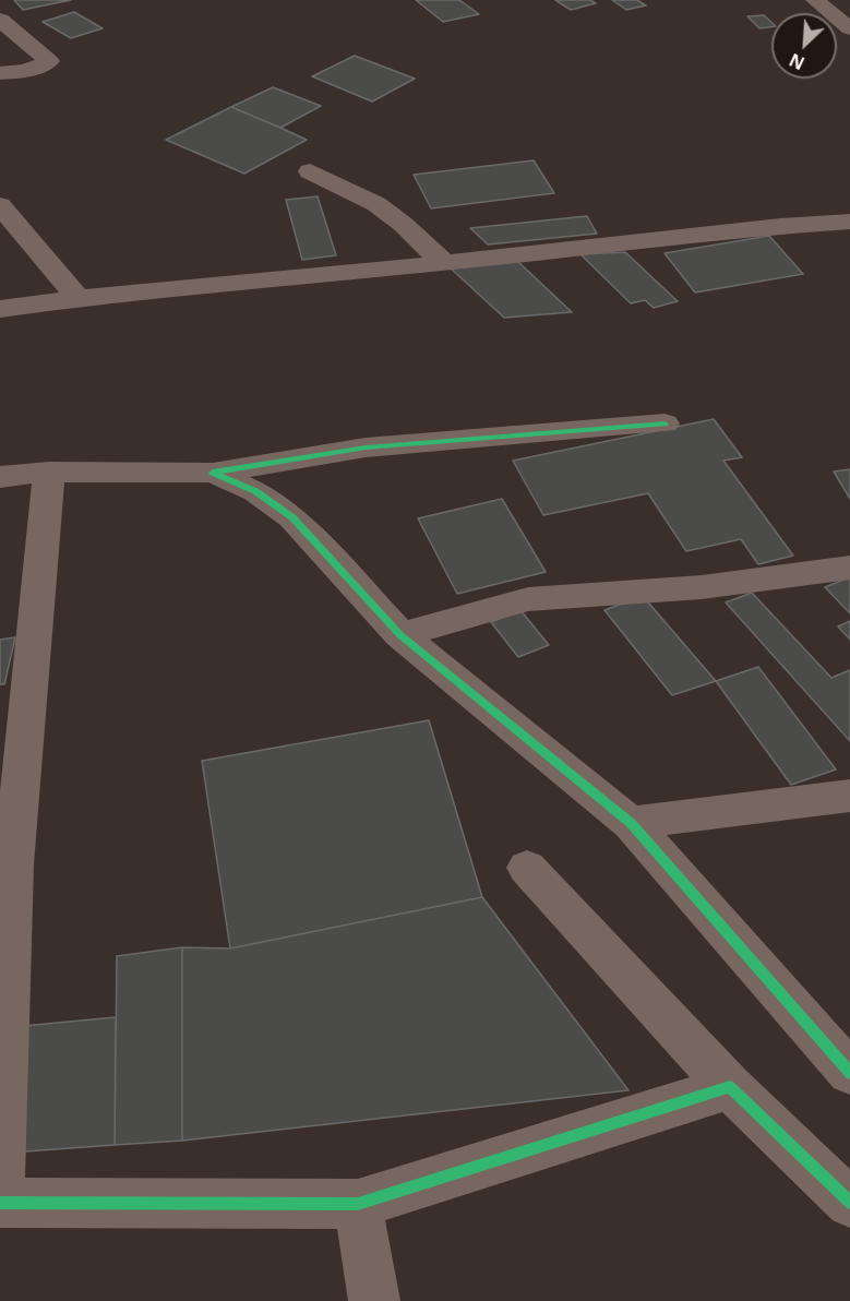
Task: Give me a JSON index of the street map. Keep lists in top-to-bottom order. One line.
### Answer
{"north":"bottom left"}
